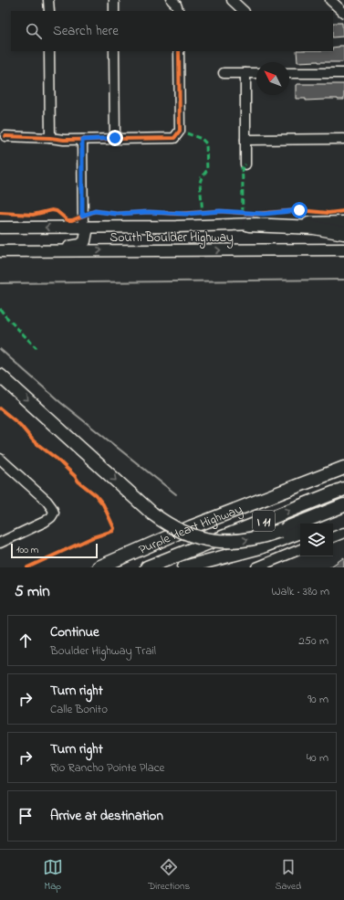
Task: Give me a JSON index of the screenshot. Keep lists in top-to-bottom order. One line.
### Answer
{"streets":{"highway":["I 11","Purple Heart Highway"],"main road":["South Boulder Highway"]},"scale_bar":"100 m","north":"top left","page":{"search":"Search here","scale":"100 m","heading":["5 min","Walk · 380 m"],"list":[["Continue","Boulder Highway Trail","250 m"],["Turn right","Calle Bonito","90 m"],["Turn right","Rio Rancho Pointe Place","40 m"],"Arrive at destination"],"nav":["Map","Directions","Saved"]}}
